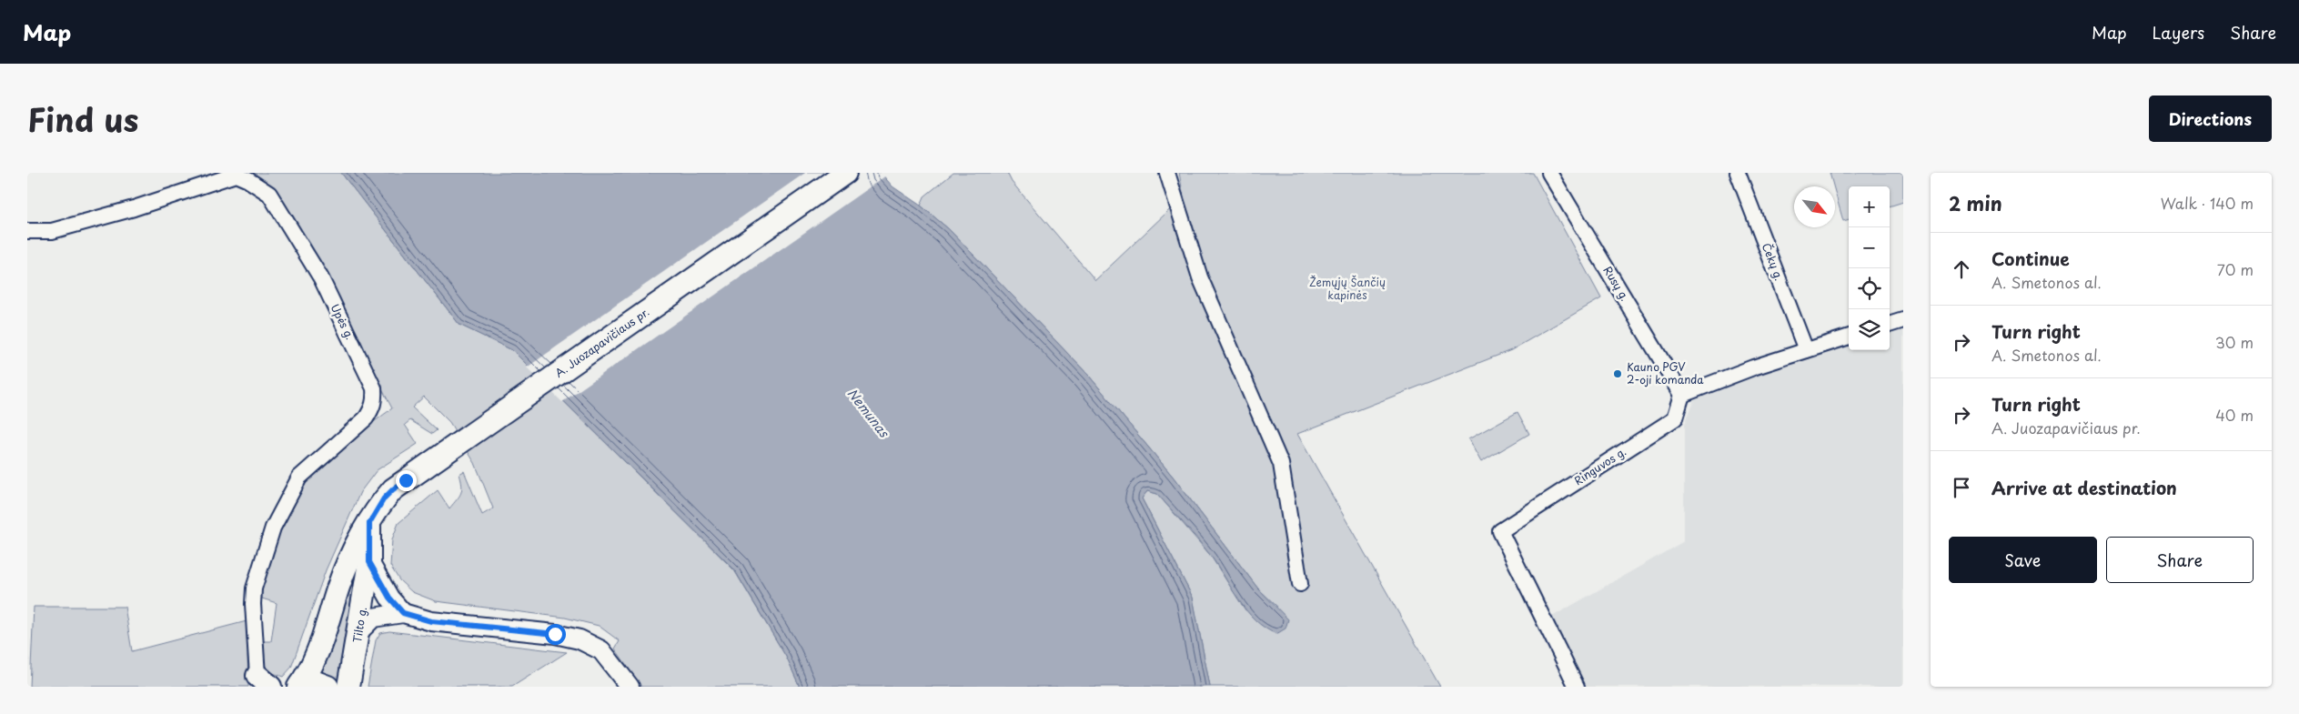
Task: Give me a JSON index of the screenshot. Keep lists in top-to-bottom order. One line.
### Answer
{"streets":{"main road":["A. Juozapavičiaus pr.","Tilto g."],"street":["Čekų g.","Rusų g.","Upės g.","Ringuvos g."]},"crossings":[["Rusų g.","Ringuvos g."]],"water":["Nemunas"],"parks":["Žemųjų Šančių kapinės"],"places":["Kauno PGV 2-oji komanda"],"north":"bottom right","page":{"header":"Map","nav":["Map","Layers","Share"],"title":"Find us","buttons":["Directions",["Save","Share"]],"heading":["2 min","Walk · 140 m"],"map_buttons":["+","−"],"list":[["Continue","A. Smetonos al.","70 m"],["Turn right","A. Smetonos al.","30 m"],["Turn right","A. Juozapavičiaus pr.","40 m"],"Arrive at destination"]}}
